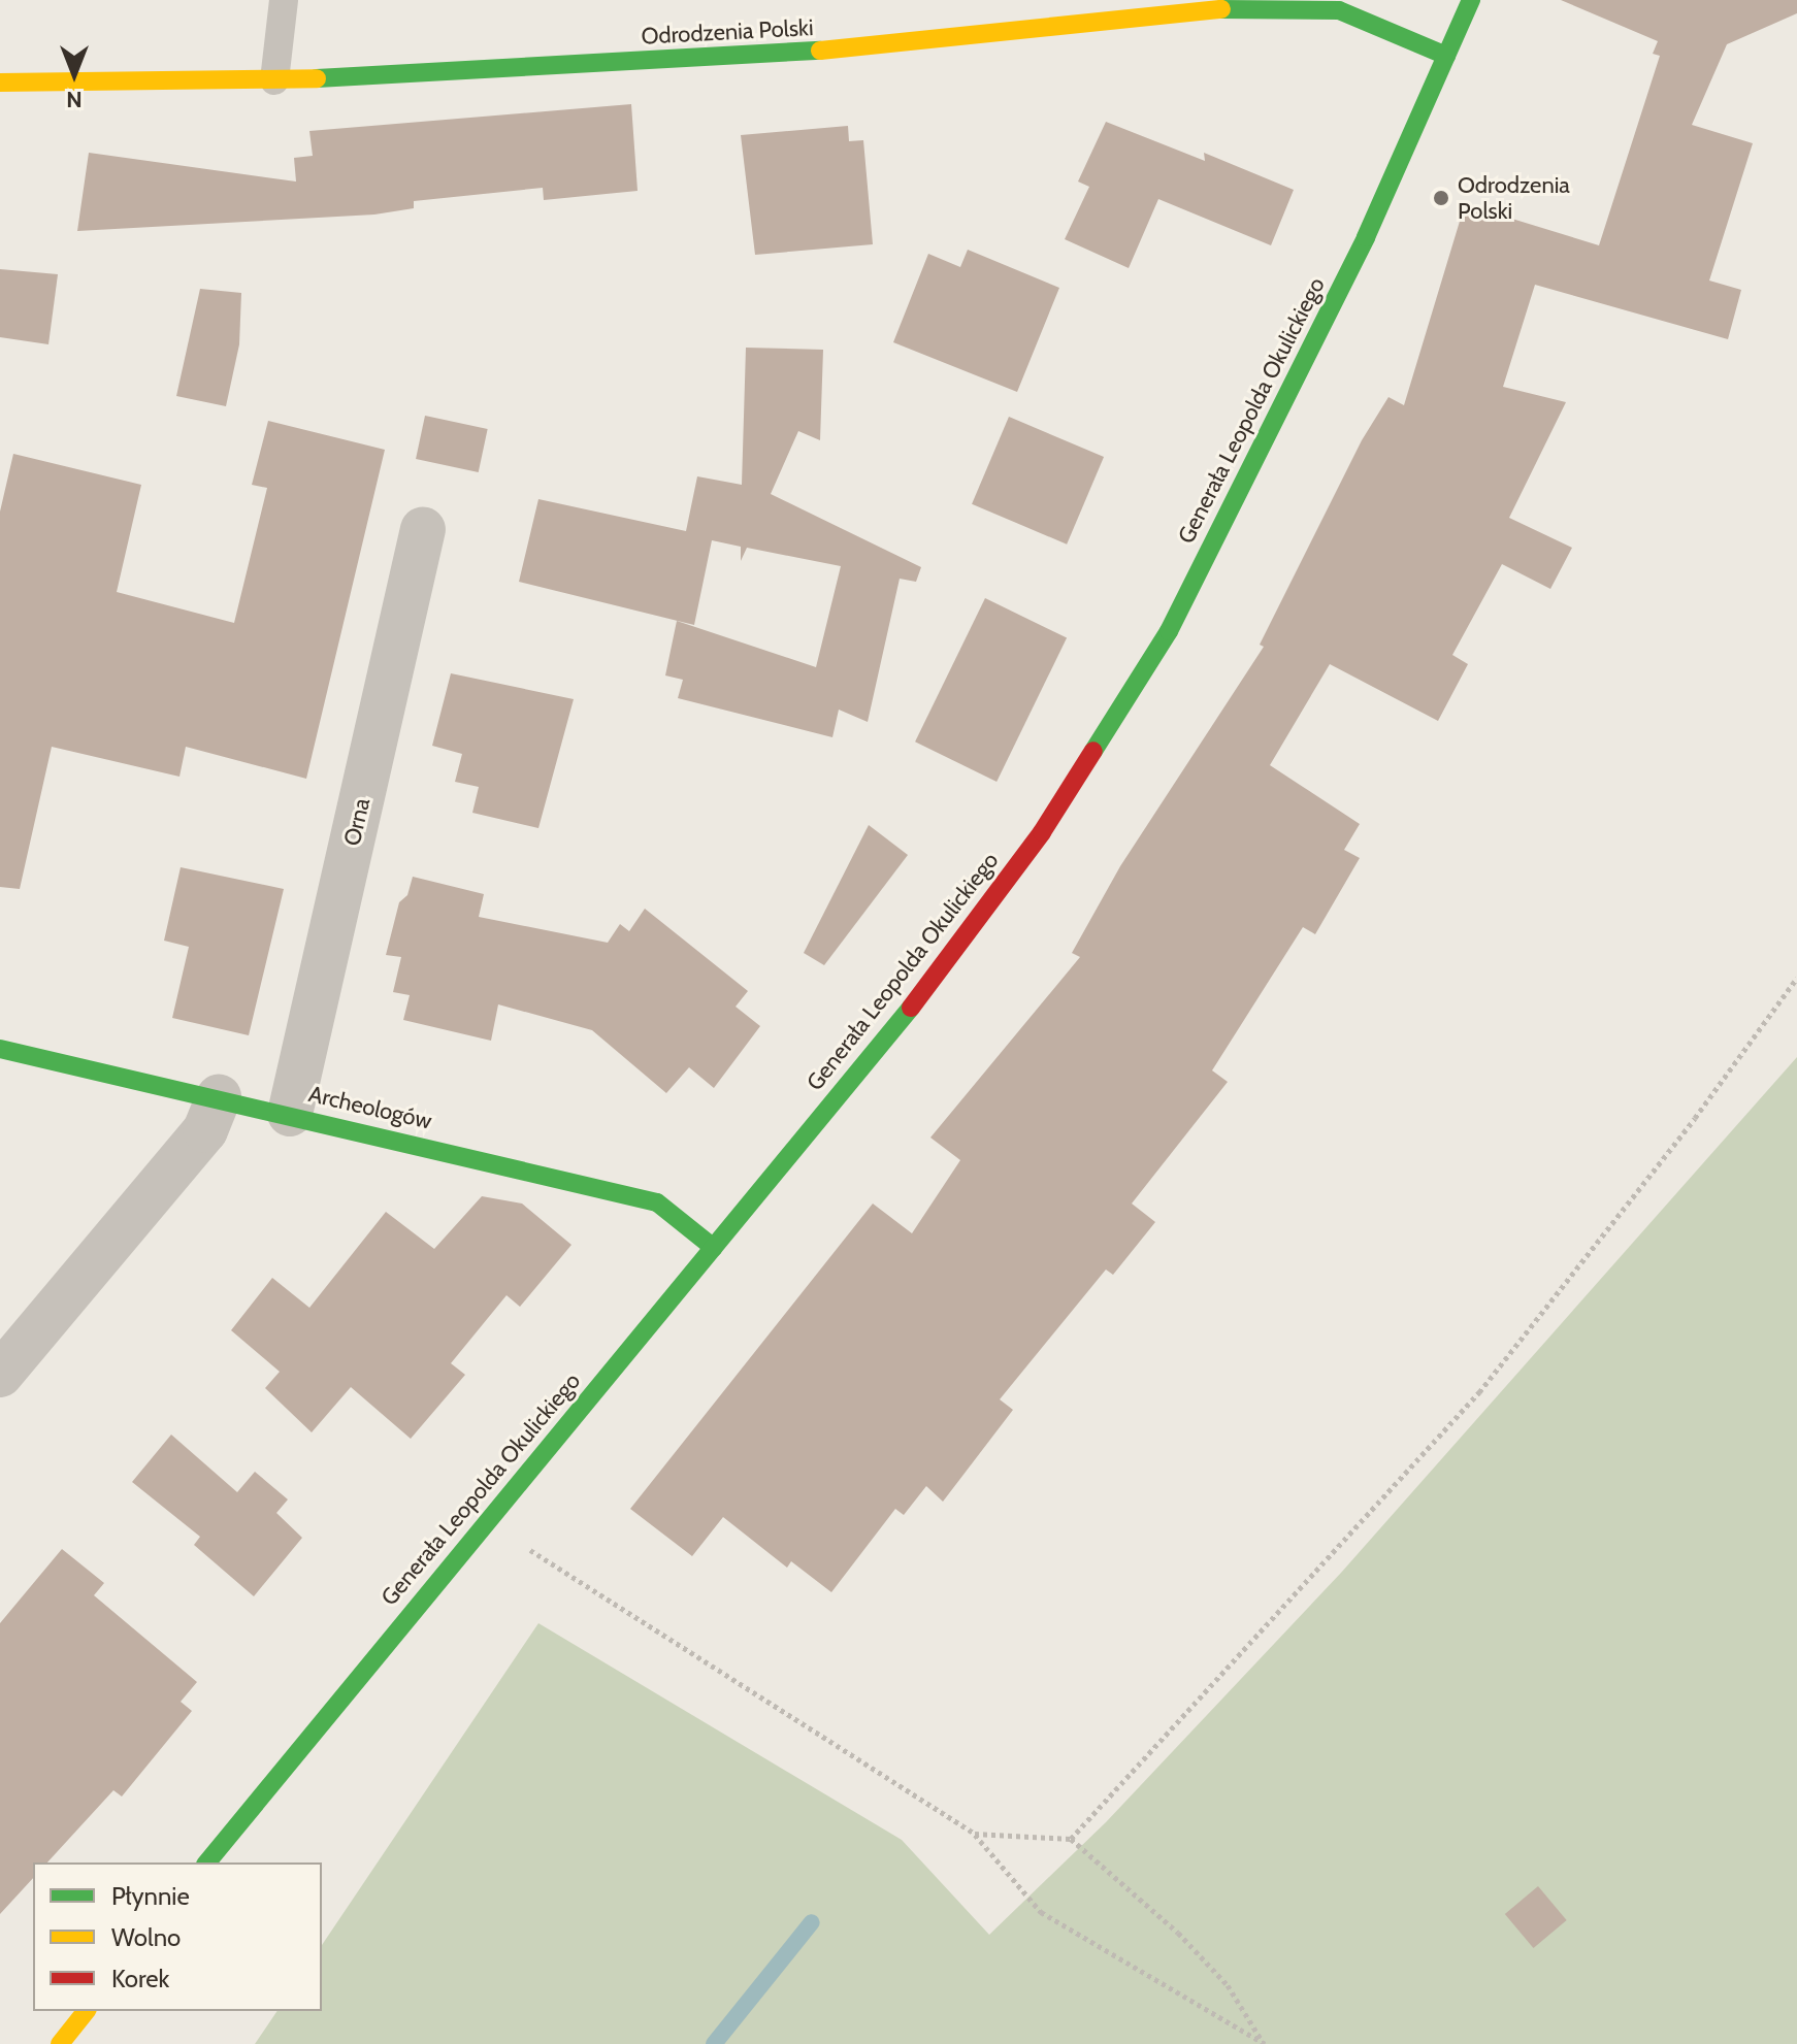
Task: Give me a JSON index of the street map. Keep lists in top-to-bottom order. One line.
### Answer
{"streets":{"street":["Odrodzenia Polski","Generała Leopolda Okulickiego","Orna","Archeologów"]},"crossings":[["Odrodzenia Polski","Generała Leopolda Okulickiego"],["Generała Leopolda Okulickiego","Archeologów"],["Orna","Archeologów"]],"places":["Odrodzenia Polski"],"legend":["Płynnie","Wolno","Korek"],"north":"bottom"}
